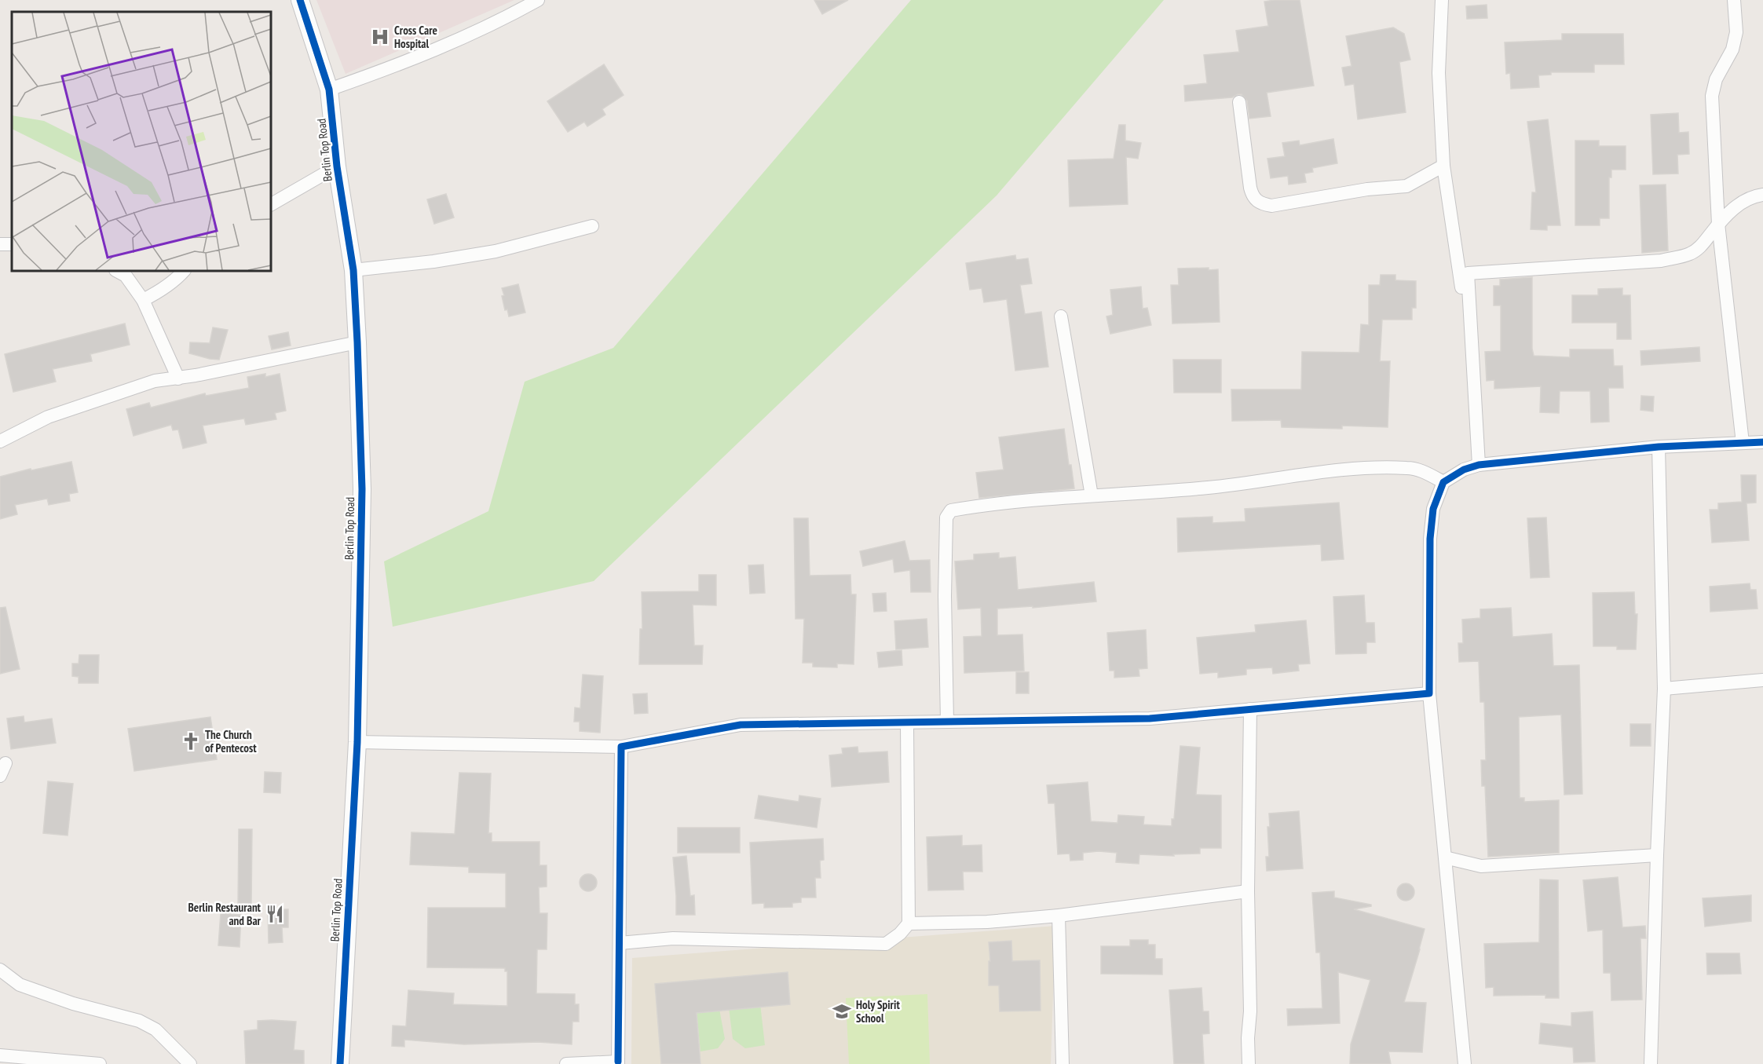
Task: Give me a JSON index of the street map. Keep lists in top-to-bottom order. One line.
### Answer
{"streets":{"street":["Berlin Top Road"]},"places":{"hospital":["Cross Care Hospital"],"church":["The Church of Pentecost"],"restaurant":["Berlin Restaurant and Bar"],"school or university":["Holy Spirit School"]}}
